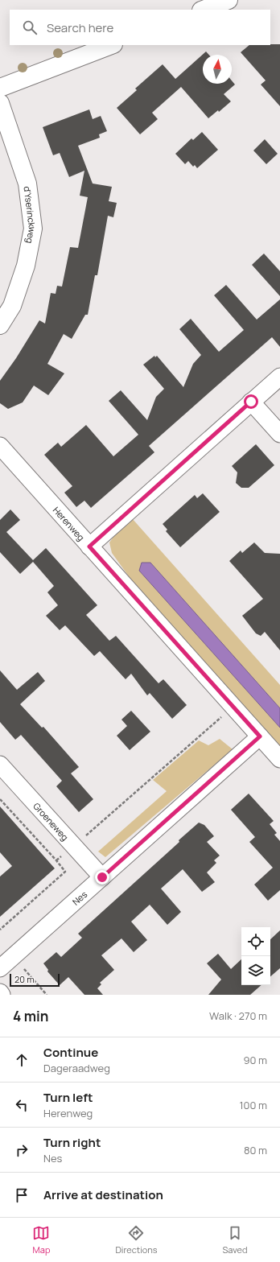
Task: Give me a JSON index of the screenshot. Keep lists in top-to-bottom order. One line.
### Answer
{"streets":{"street":["d'Yserinckweg","Herenweg","Groeneweg","Nes"]},"crossings":[["Herenweg","Nes"],["Groeneweg","Nes"]],"scale_bar":"20 m","north":"top","page":{"search":"Search here","scale":"20 m","heading":["4 min","Walk · 270 m"],"list":[["Continue","Dageraadweg","90 m"],["Turn left","Herenweg","100 m"],["Turn right","Nes","80 m"],"Arrive at destination"],"nav":["Map","Directions","Saved"]}}
